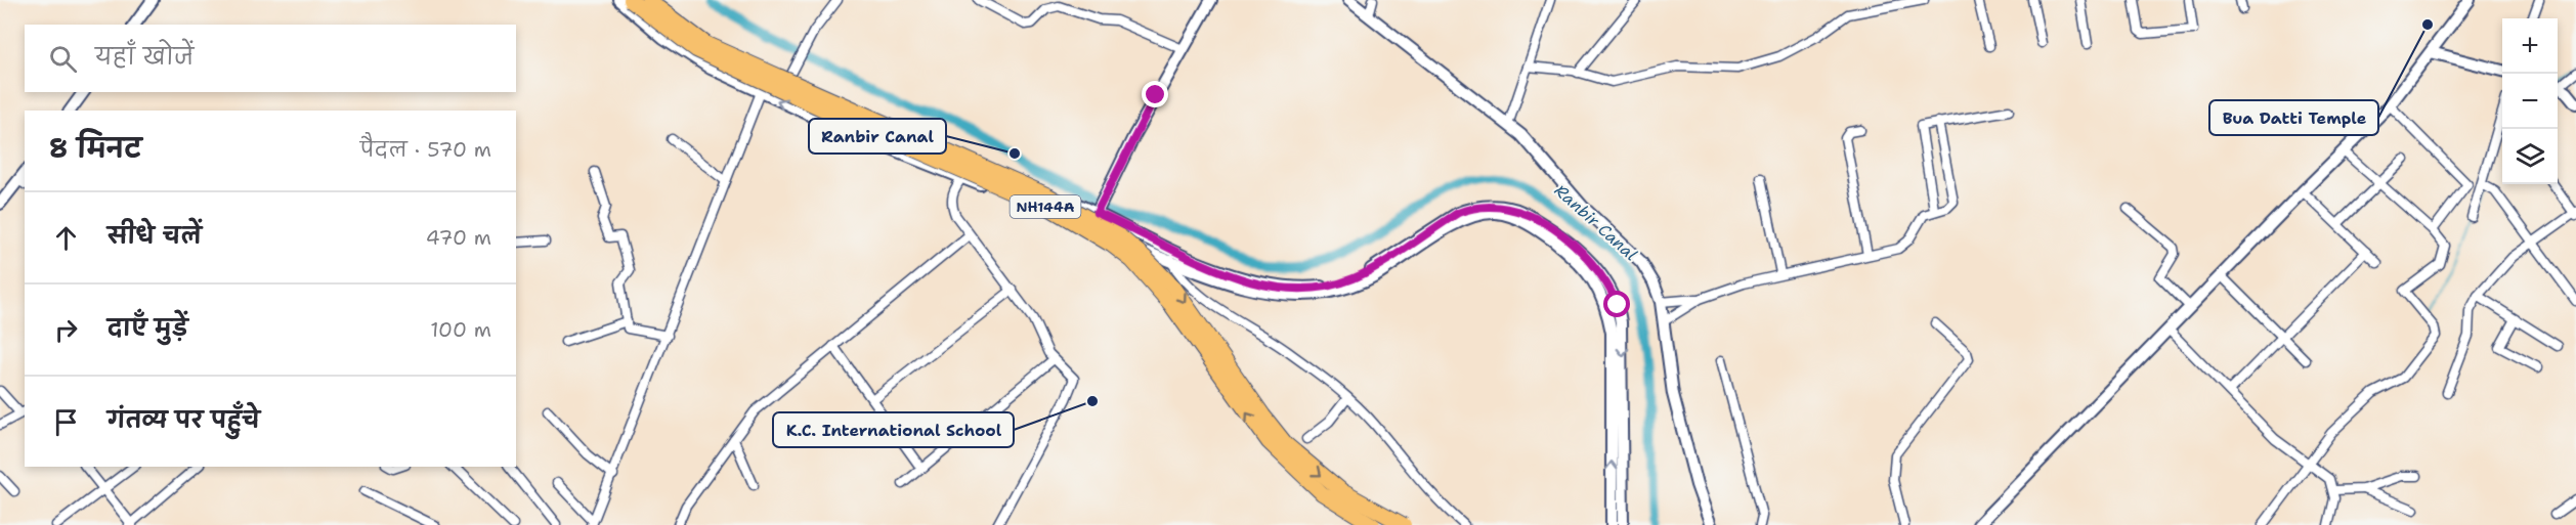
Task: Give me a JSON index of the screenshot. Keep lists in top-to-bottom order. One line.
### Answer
{"streets":{"highway":["NH144A"]},"water":["Ranbir Canal"],"places":["Bua Datti Temple","Ranbir Canal","K.C. International School"],"page":{"map_buttons":["+","−"],"search":"यहाँ खोजें","heading":["8 मिनट","पैदल · 570 m"],"list":[["सीधे चलें","470 m"],["दाएँ मुड़ें","100 m"],"गंतव्य पर पहुँचे"]}}
